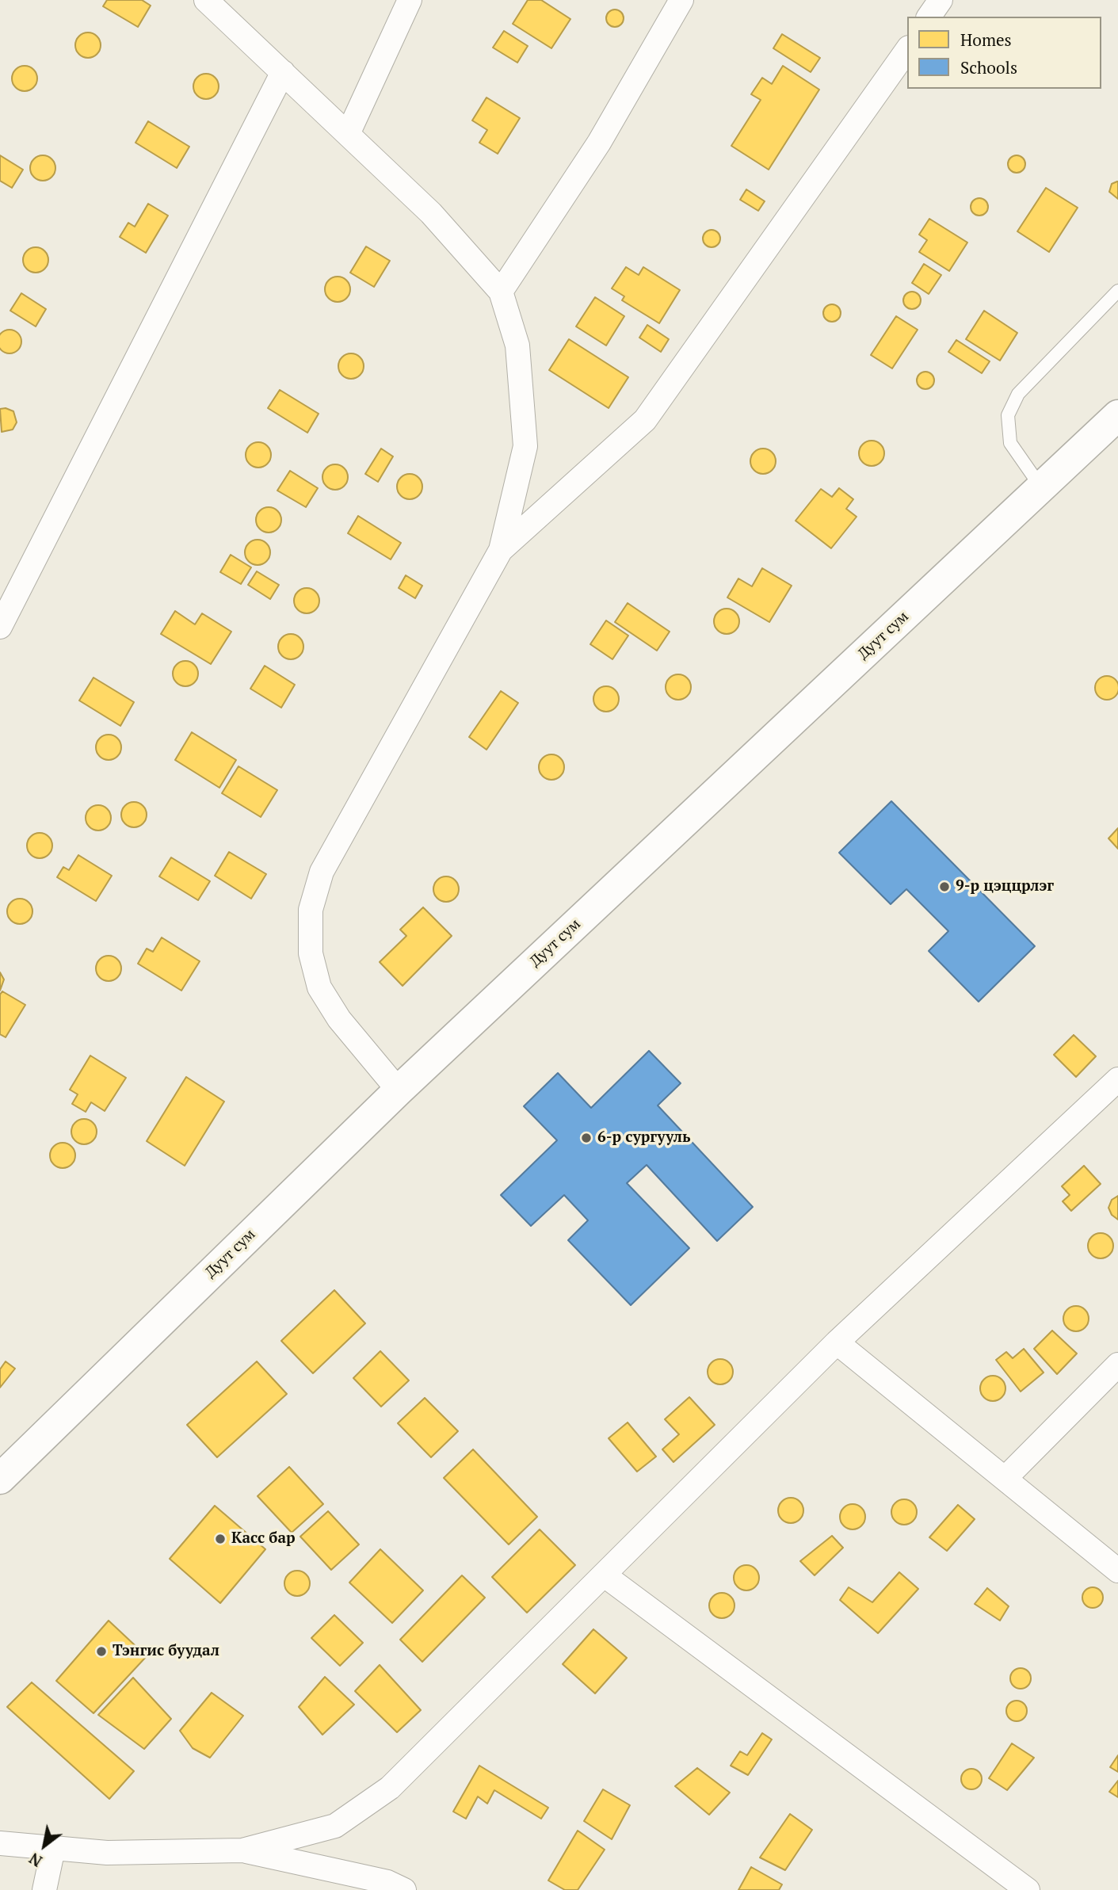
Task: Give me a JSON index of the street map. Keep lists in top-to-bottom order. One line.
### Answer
{"streets":{"main road":["Дуут сум"]},"places":["9-р цэццрлэг","6-р сургууль","Касс бар","Тэнгис буудал"],"legend":["Homes","Schools"],"north":"bottom left"}
